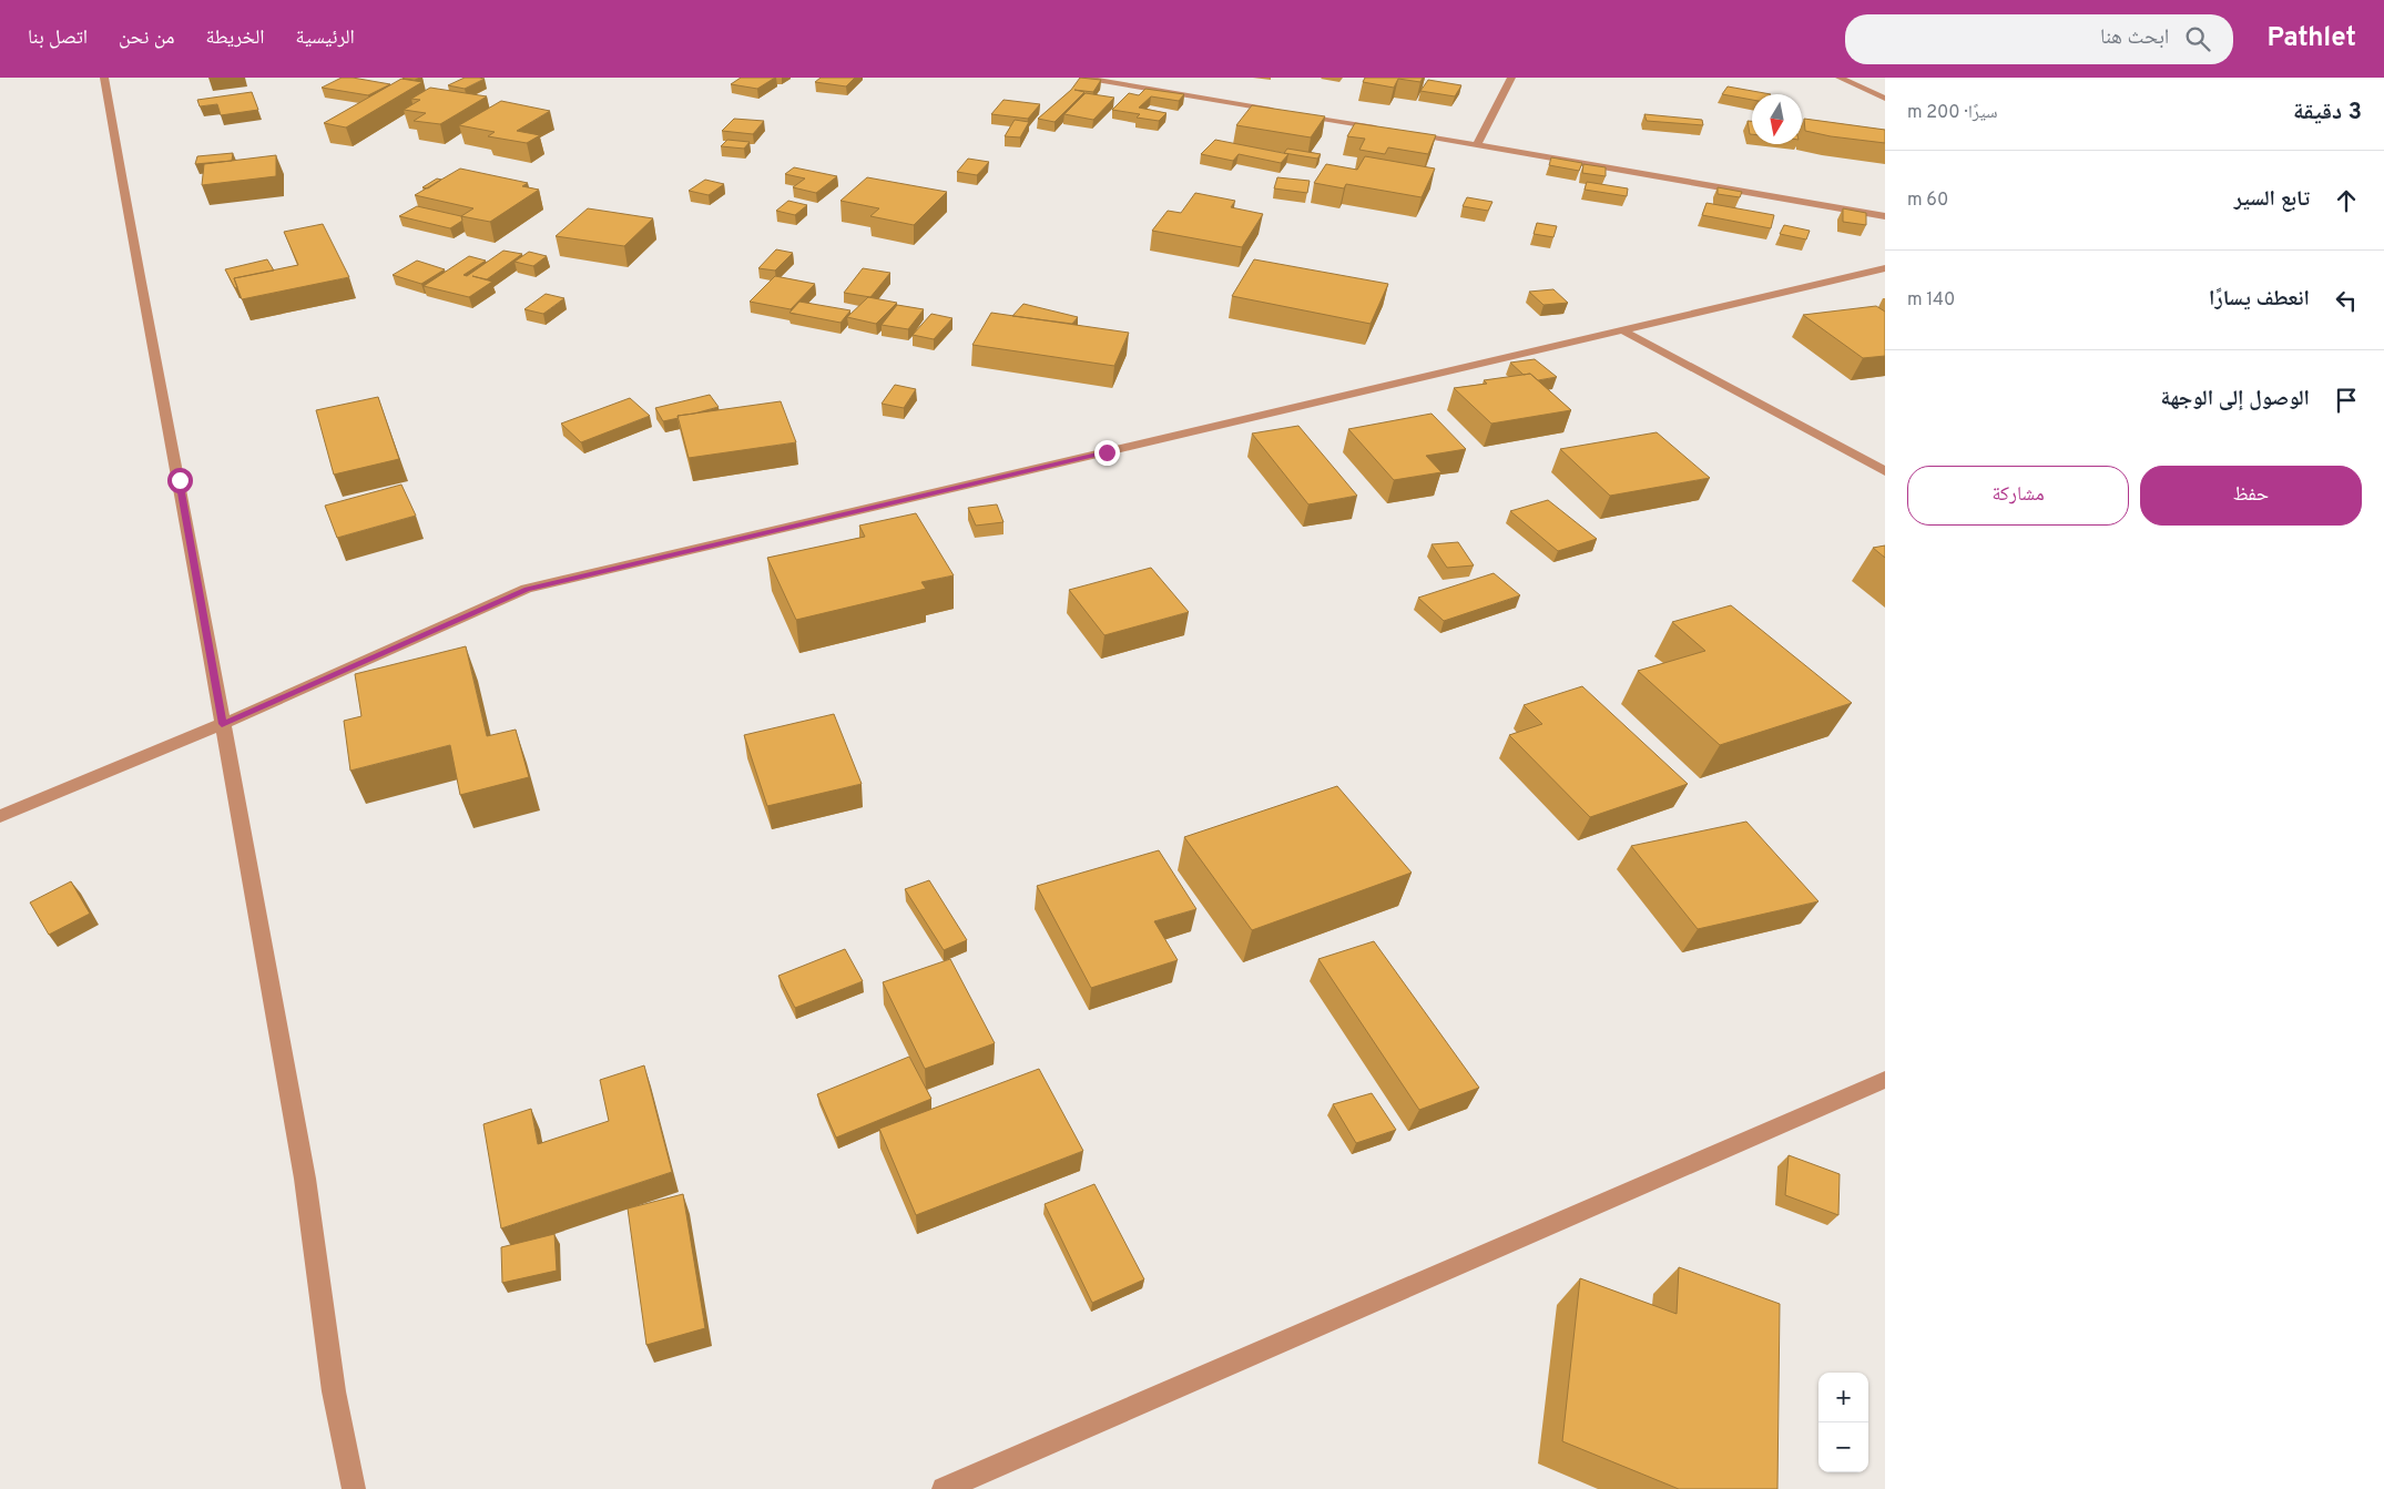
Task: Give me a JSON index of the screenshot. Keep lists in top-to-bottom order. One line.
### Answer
{"north":"bottom","page":{"header":"Pathlet","search":"ابحث هنا","nav":["الرئيسية","الخريطة","من نحن","اتصل بنا"],"heading":["3 دقيقة","سيرًا · 200 m"],"list":[["تابع السير","60 m"],["انعطف يسارًا","140 m"],"الوصول إلى الوجهة"],"buttons":["حفظ","مشاركة"],"map_buttons":["+","−"]}}
